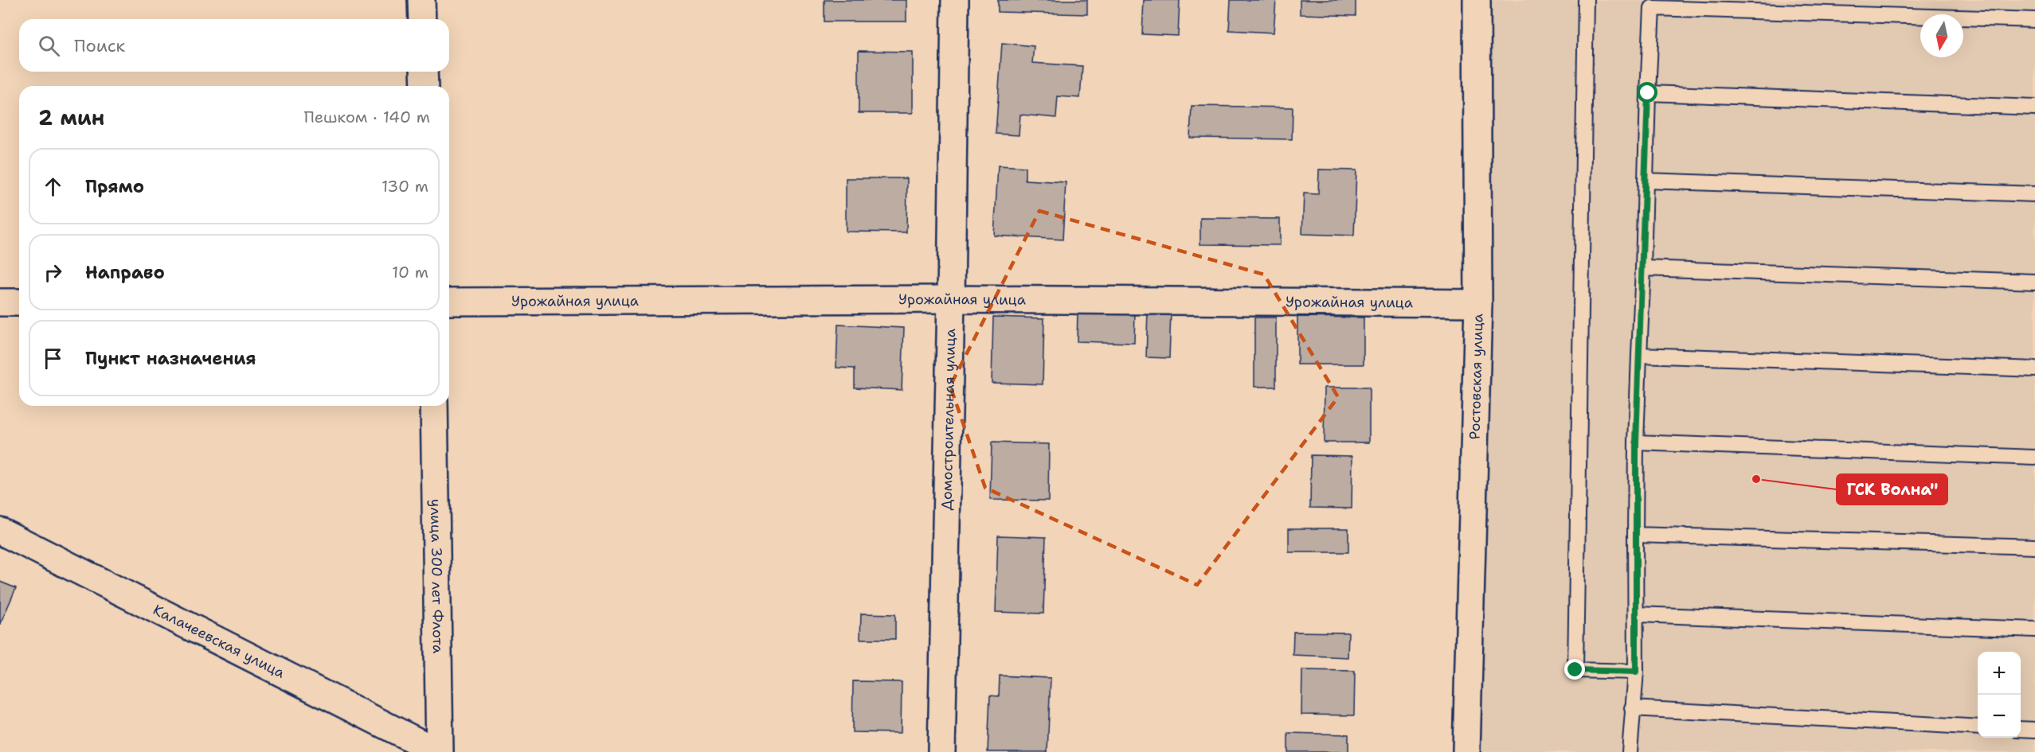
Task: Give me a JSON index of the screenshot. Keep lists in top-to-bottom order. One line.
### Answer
{"streets":{"street":["Урожайная улица","Ростовская улица","Домостроительная улица","улица 300 лет Флота","Калачеевская улица"]},"crossings":[["Урожайная улица","Ростовская улица"],["Урожайная улица","Домостроительная улица"],["улица 300 лет Флота","Калачеевская улица"]],"places":["ГСК Волна\""],"north":"bottom","page":{"search":"Поиск","heading":["2 мин","Пешком · 140 m"],"list":[["Прямо","130 m"],["Направо","10 m"],"Пункт назначения"],"map_buttons":["+","−"]}}
